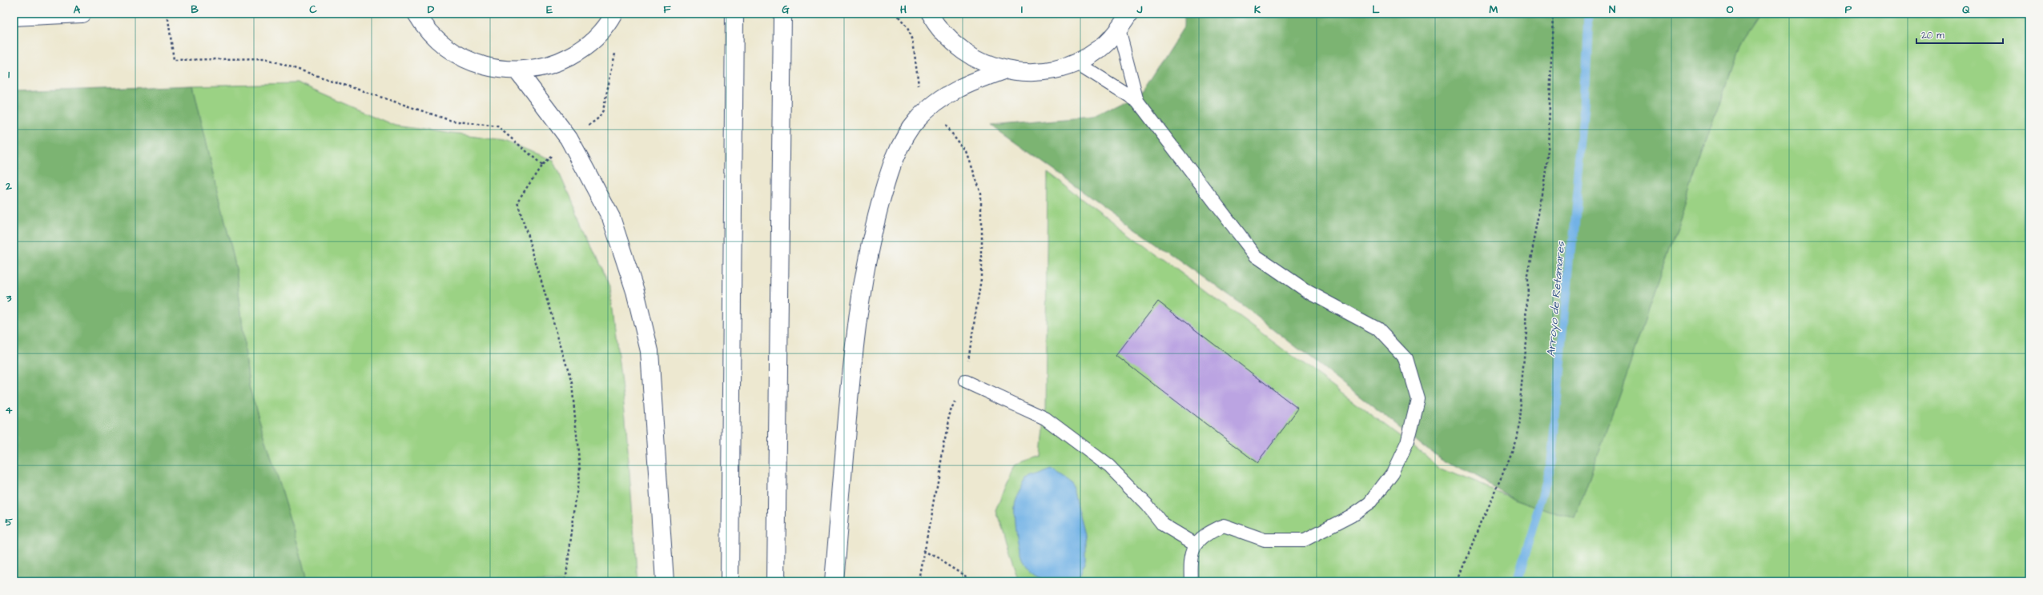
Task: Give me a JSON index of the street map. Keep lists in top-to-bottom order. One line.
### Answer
{"water":["Arroyo de Retamares"],"scale_bar":"20 m","grid":{"columns":["A","B","C","D","E","F","G","H","I","J","K","L","M","N","O","P","Q"],"rows":["1","2","3","4","5"]}}
